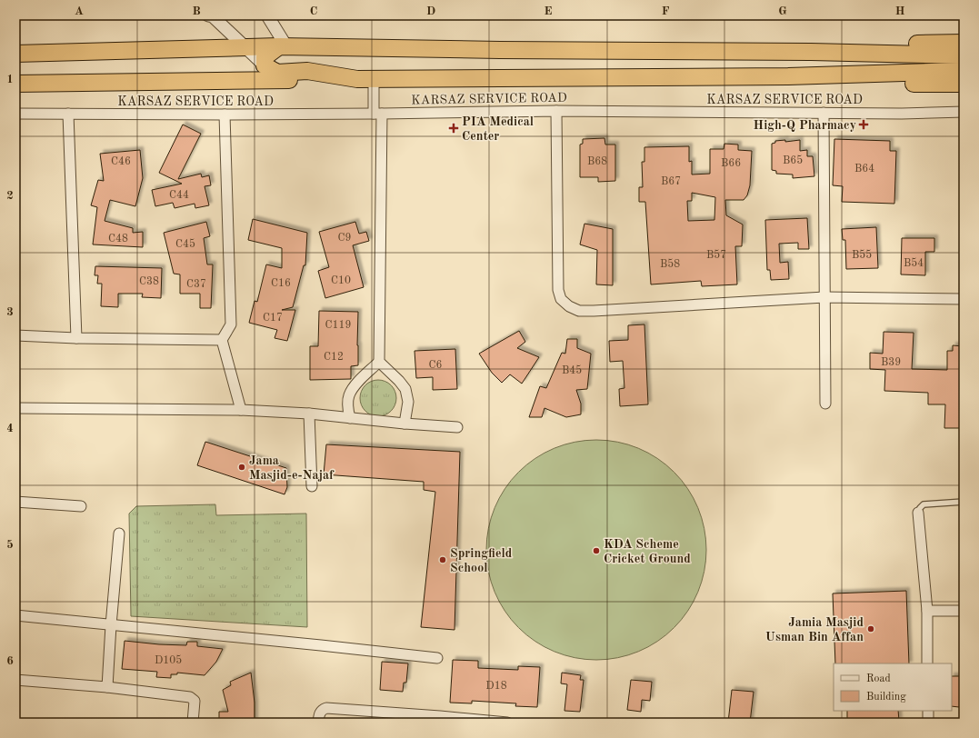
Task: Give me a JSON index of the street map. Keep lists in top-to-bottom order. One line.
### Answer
{"streets":{"street":["KARSAZ SERVICE ROAD"]},"places":{"health":["High-Q Pharmacy","PIA Medical Center"],"other":["Jama Masjid-e-Najaf","KDA Scheme Cricket Ground","Springfield School","Jamia Masjid Usman Bin Affan"]},"house_numbers":["B65","C46","B68","B66","B64","B67","C44","C9","C48","C45","B57","B55","B54","B58","C10","C38","C16","C37","C17","C119","C12","B39","C6","B45","D105","D18"],"legend":["Road","Building"],"grid":{"columns":["A","B","C","D","E","F","G","H"],"rows":["1","2","3","4","5","6"]}}
